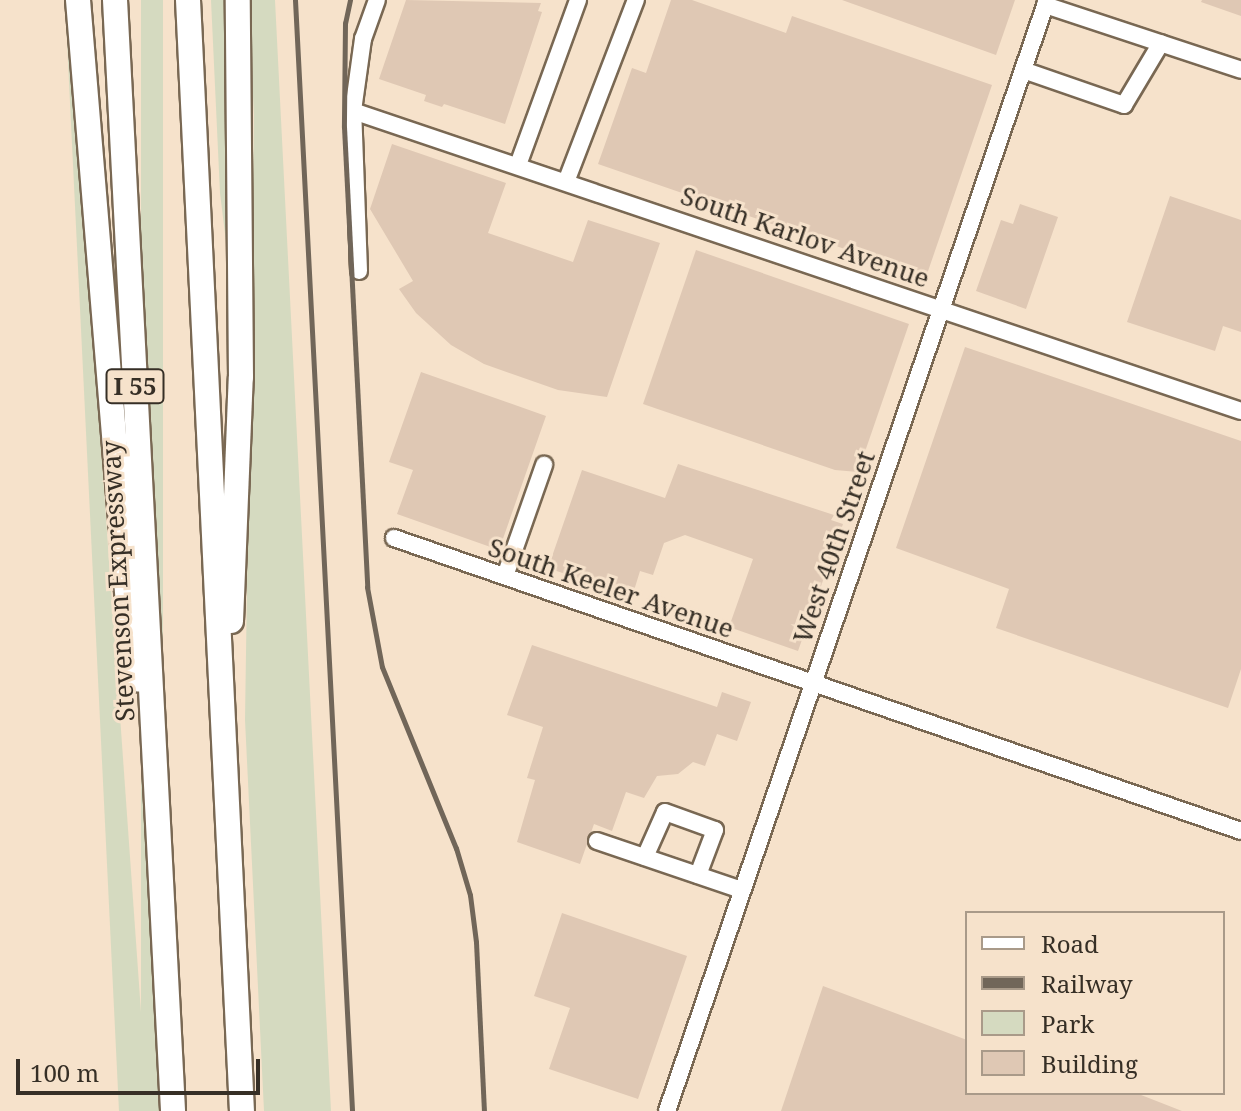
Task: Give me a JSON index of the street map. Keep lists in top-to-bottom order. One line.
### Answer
{"streets":{"highway":["I 55","Stevenson Expressway"],"street":["South Karlov Avenue","West 40th Street","South Keeler Avenue"]},"crossings":[["South Karlov Avenue","West 40th Street"],["West 40th Street","South Keeler Avenue"]],"legend":["Road","Railway","Park","Building"],"scale_bar":"100 m"}
